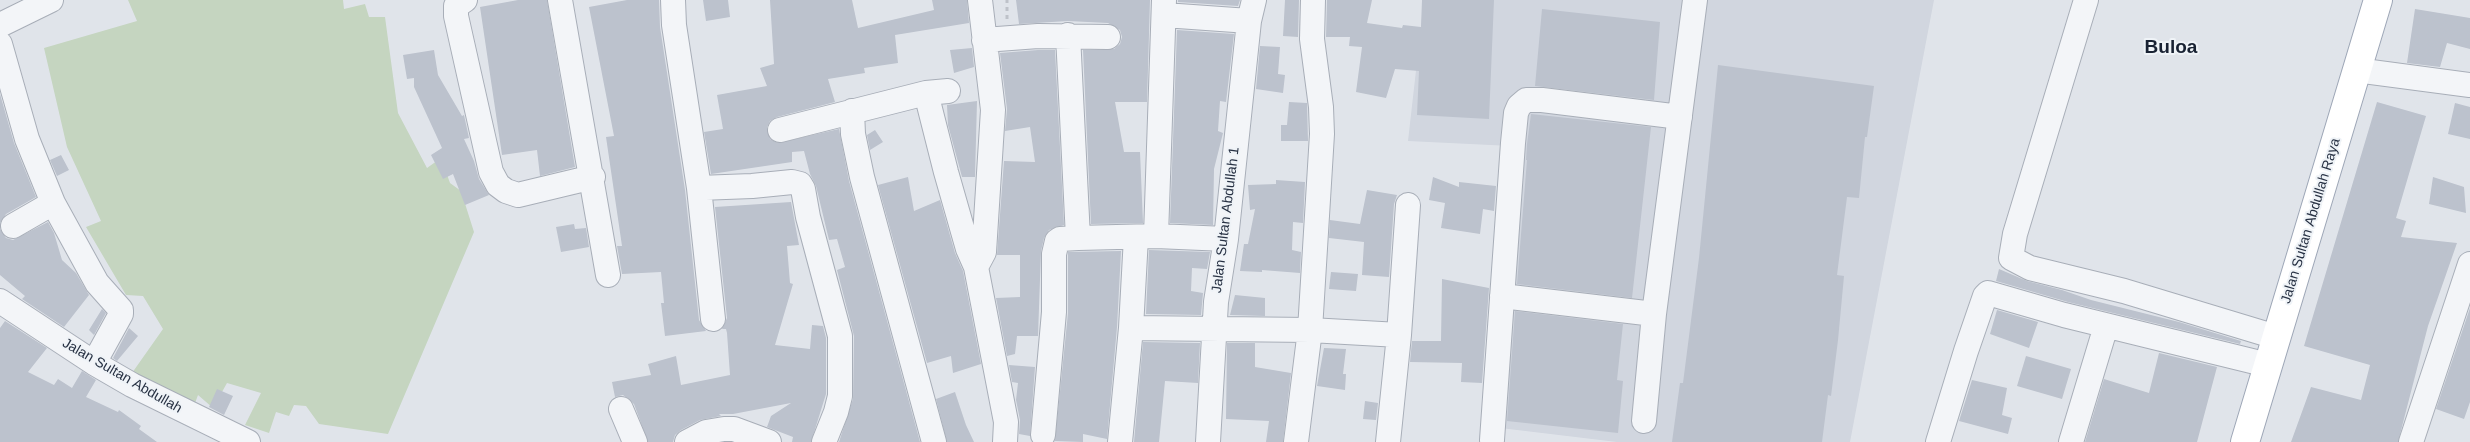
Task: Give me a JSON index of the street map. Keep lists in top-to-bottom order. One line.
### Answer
{"streets":{"main road":["Jalan Sultan Abdullah Raya"],"street":["Jalan Sultan Abdullah 1","Jalan Sultan Abdullah"]},"districts":["Buloa"]}
